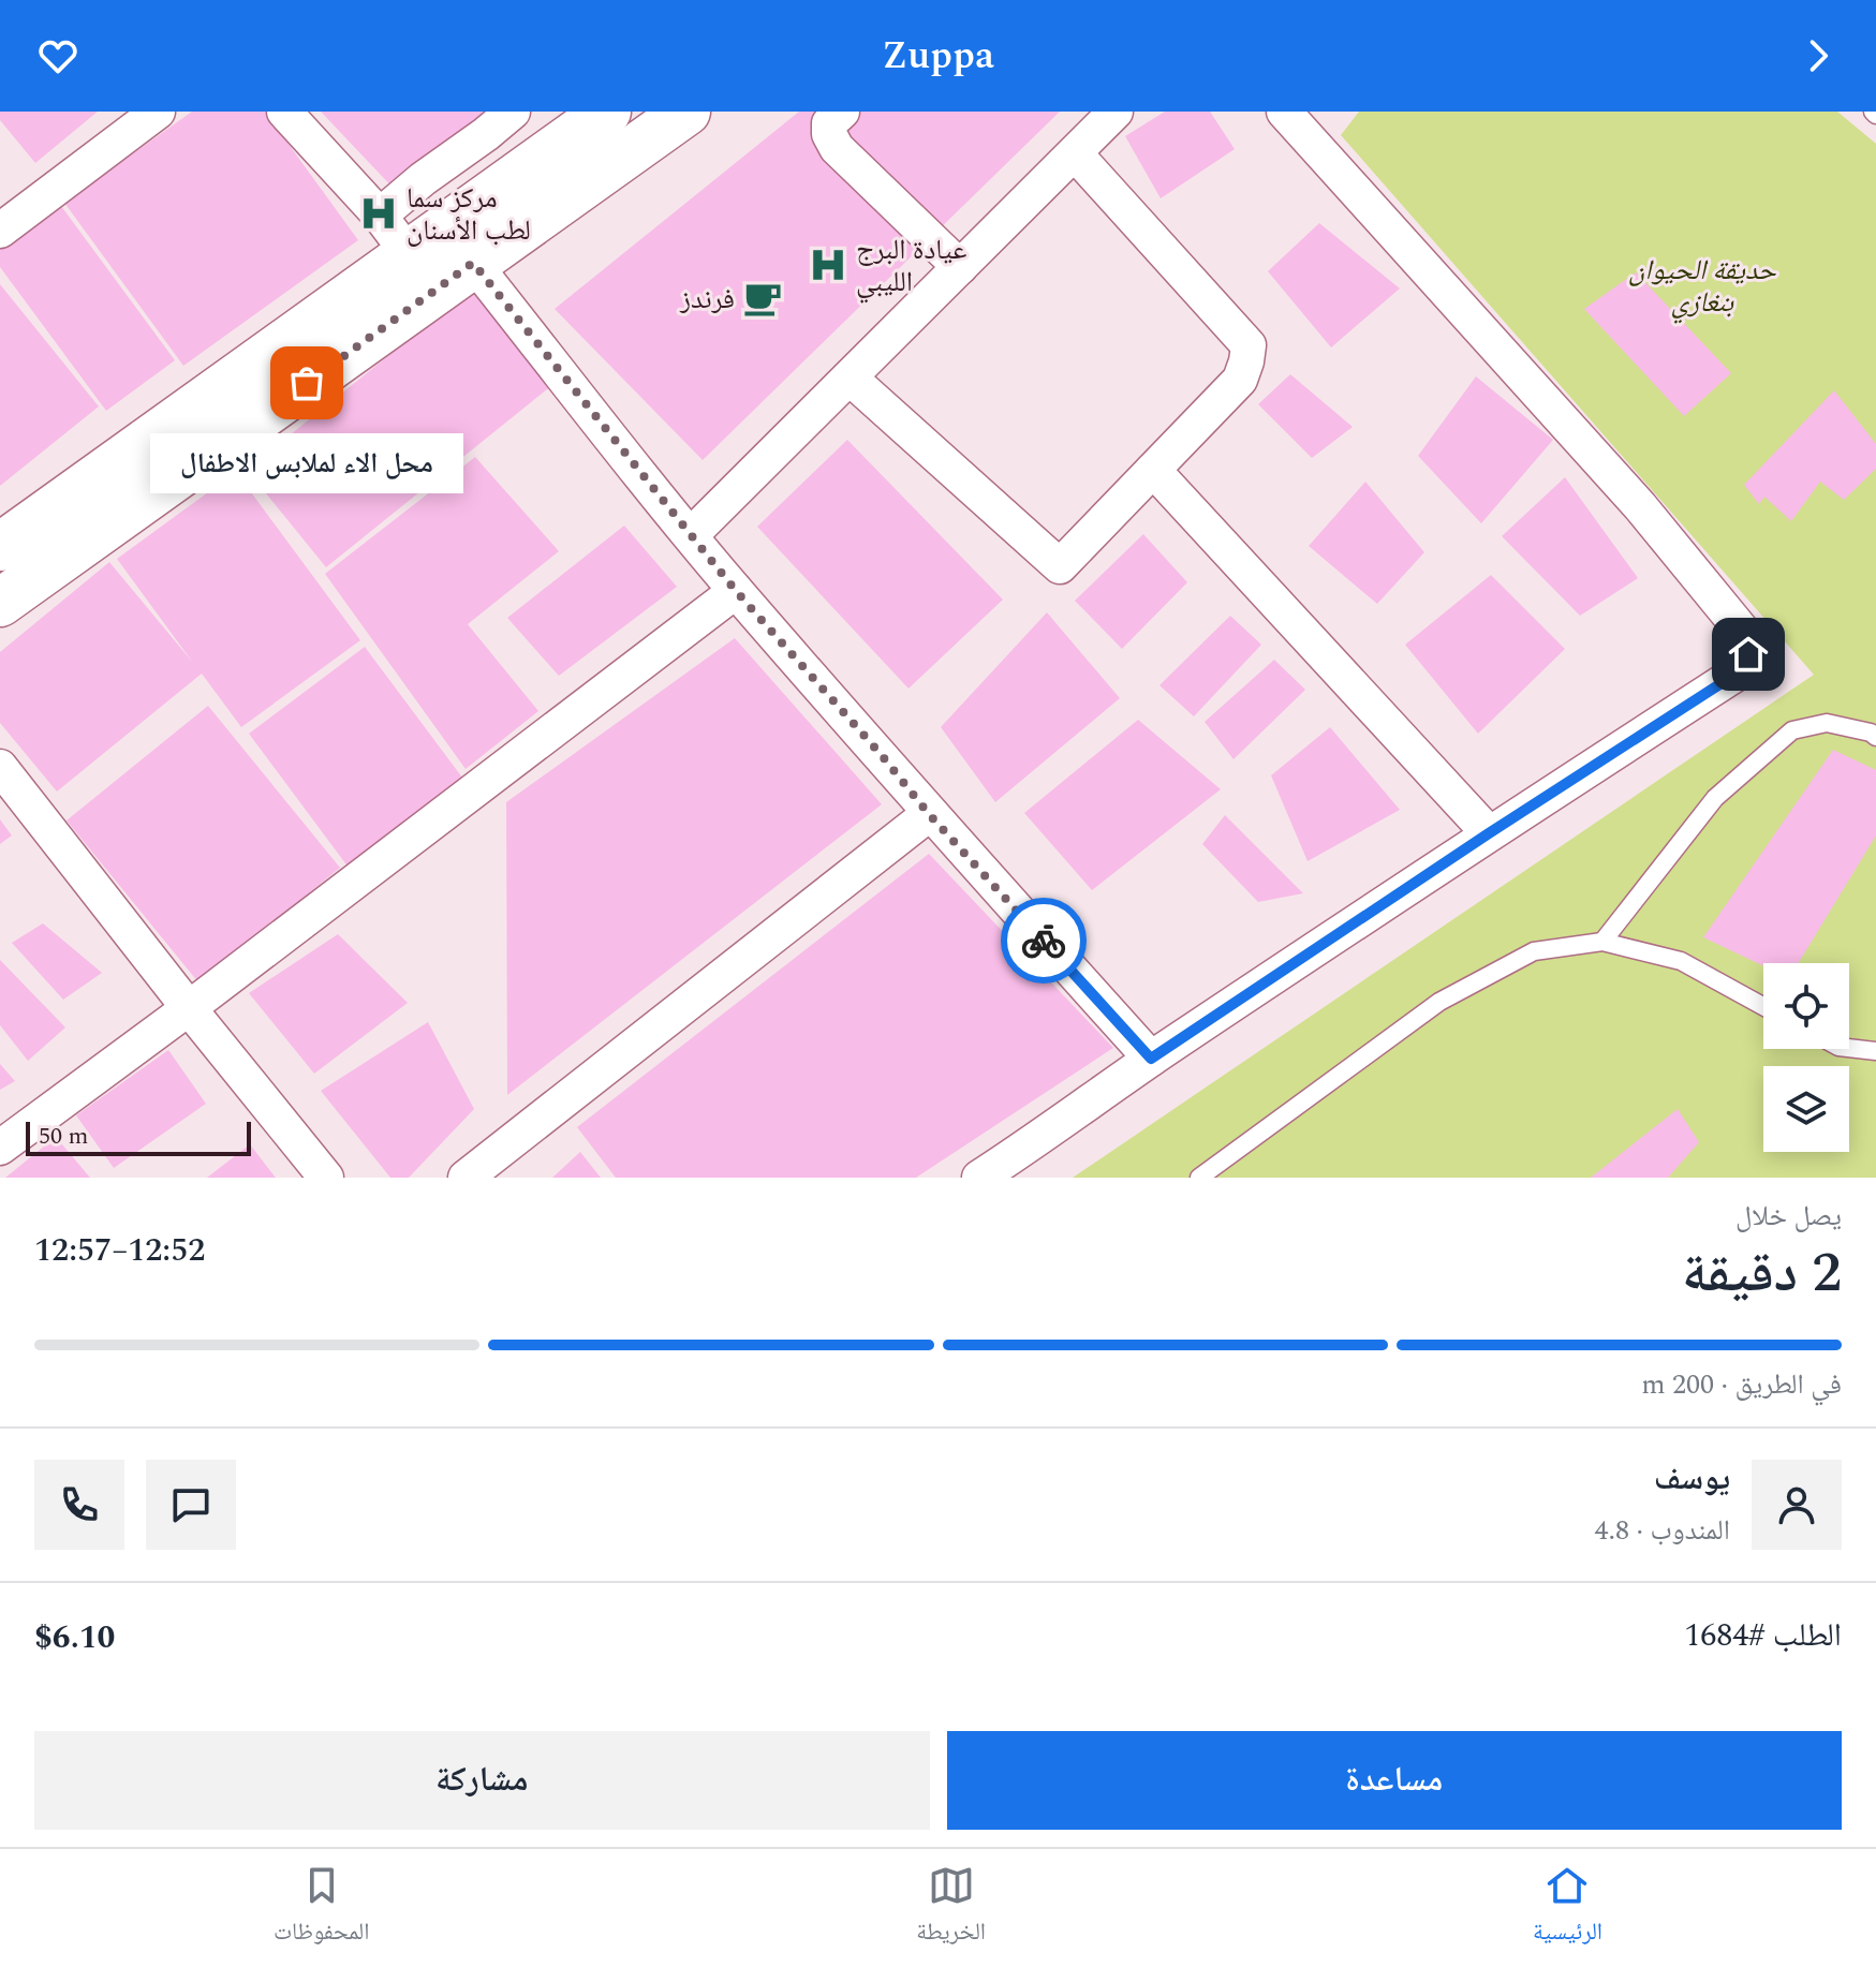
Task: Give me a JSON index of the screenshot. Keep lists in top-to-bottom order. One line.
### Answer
{"parks":["حديقة الحيوان بنغازي"],"places":{"hospital":["مركز سما لطب الأسنان","عيادة البرج الليبي"],"cafe":["فرندز"],"other":["محل الاء لملابس الاطفال"]},"scale_bar":"50 m","page":{"header":"Zuppa","bubble":"محل الاء لملابس الاطفال","scale":"50 m","heading":["2 دقيقة","يصل خلال","12:52–12:57"],"panel":["يوسف","المندوب · 4.8","الطلب #1684","$6.10"],"bar":"في الطريق · 200 m","buttons":["مساعدة","مشاركة"],"tabs":["الرئيسية","الخريطة","المحفوظات"]}}
